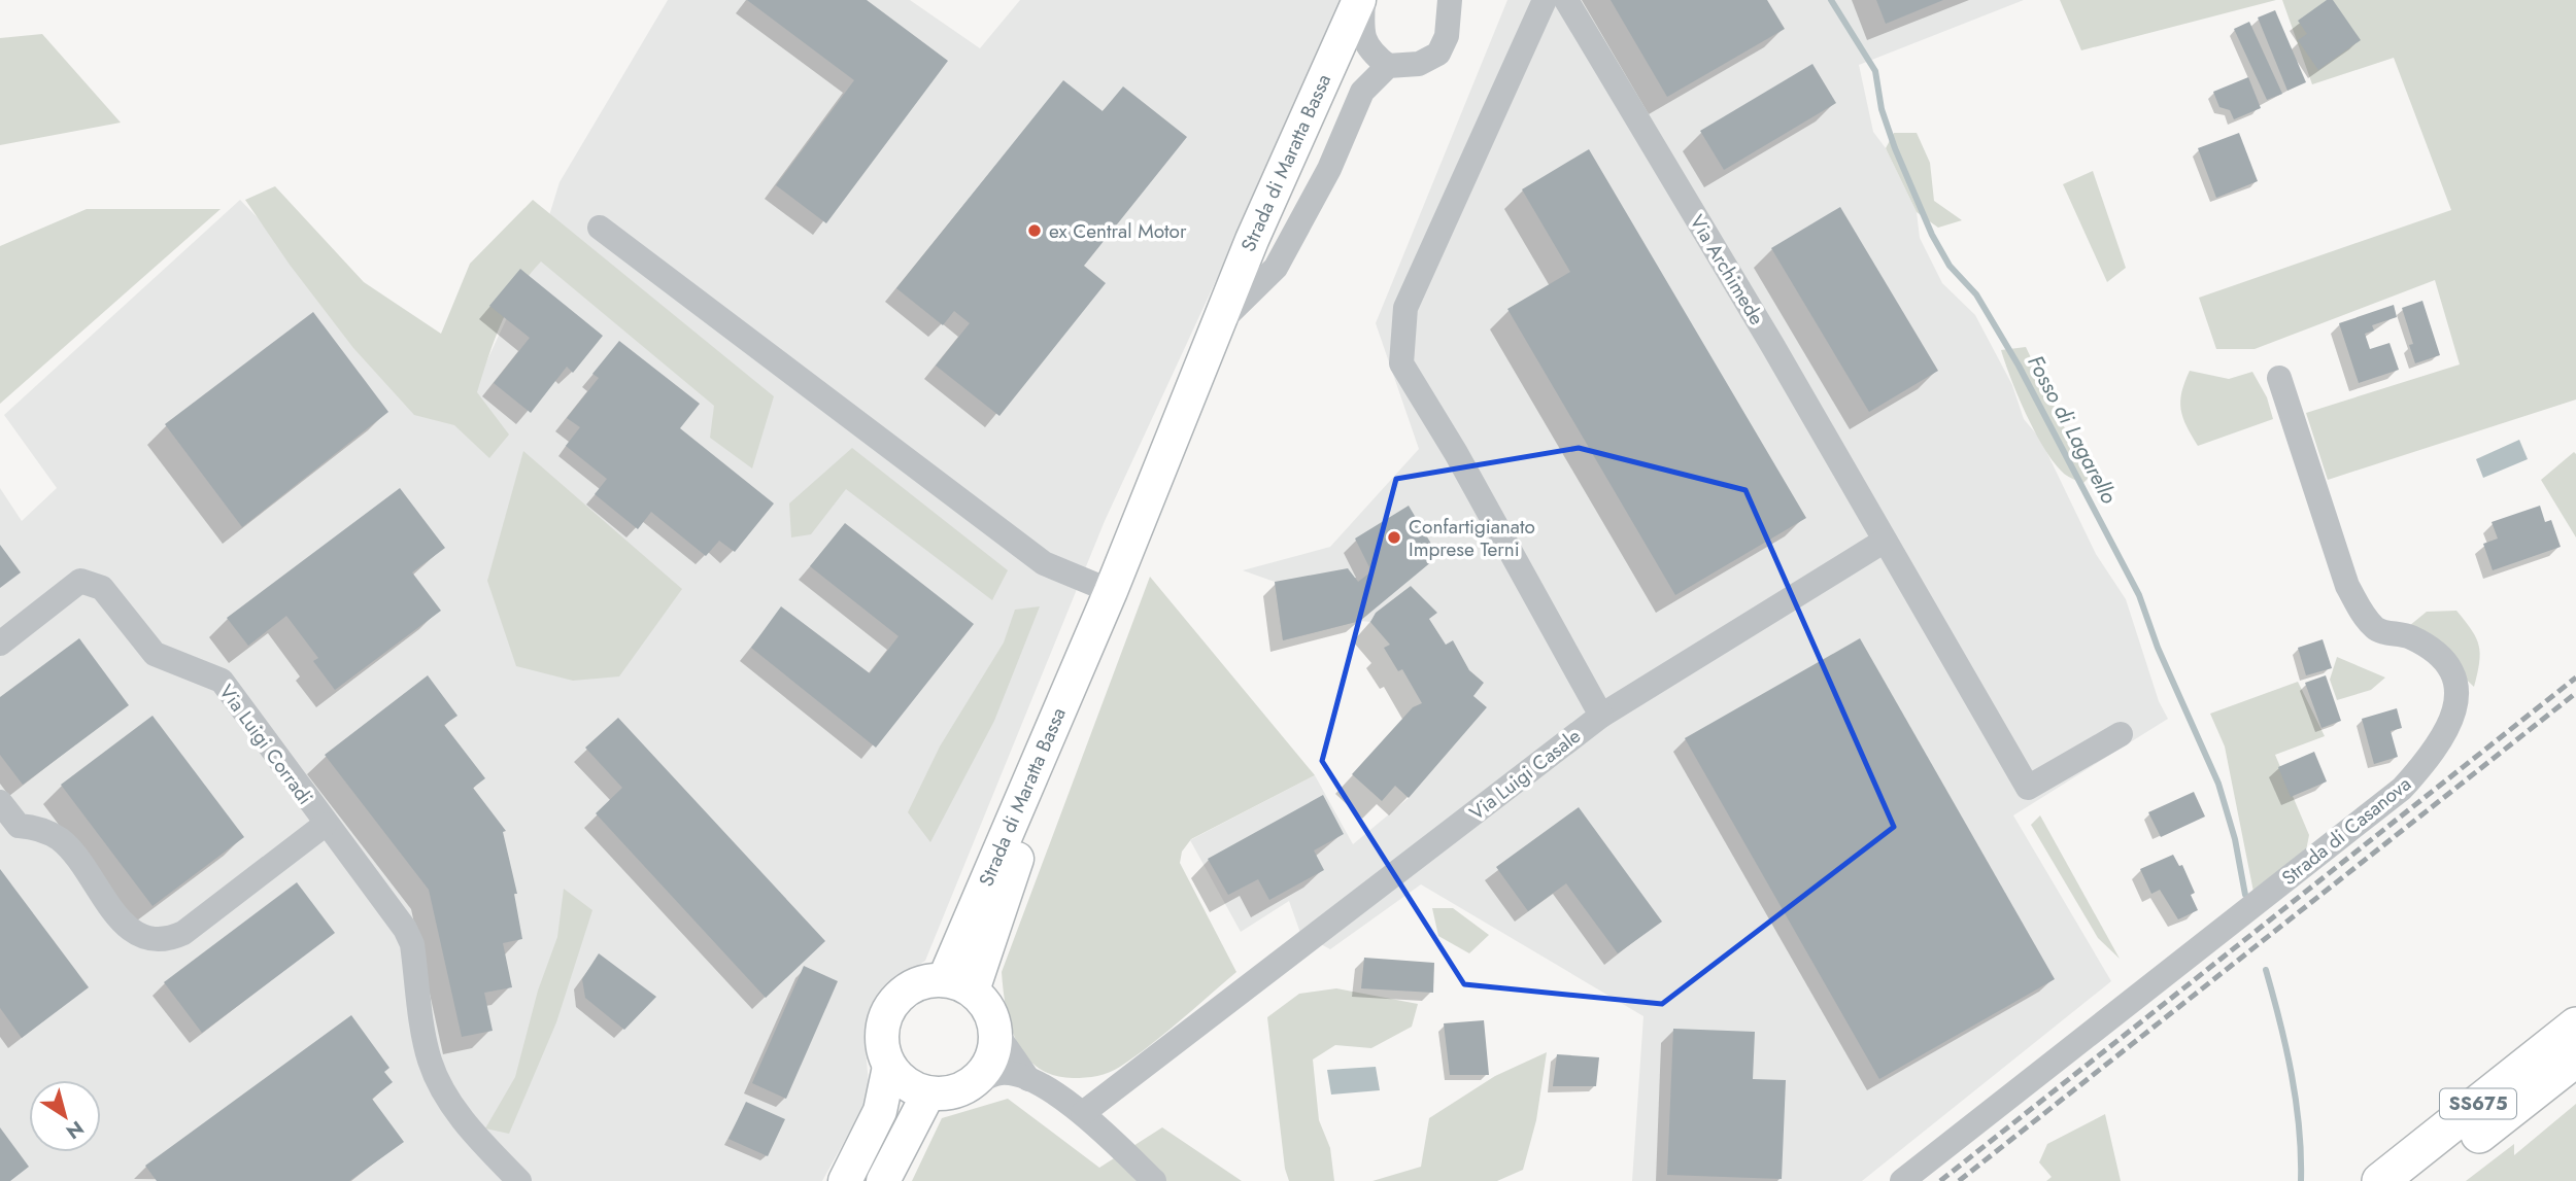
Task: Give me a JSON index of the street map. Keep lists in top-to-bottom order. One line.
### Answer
{"streets":{"highway":["SS675"],"main road":["Strada di Maratta Bassa"],"street":["Via Archimede","Via Luigi Corradi","Via Luigi Casale","Strada di Casanova"]},"water":["Fosso di Lagarello"],"places":["ex Central Motor","Confartigianato Imprese Terni"],"north":"bottom right"}
